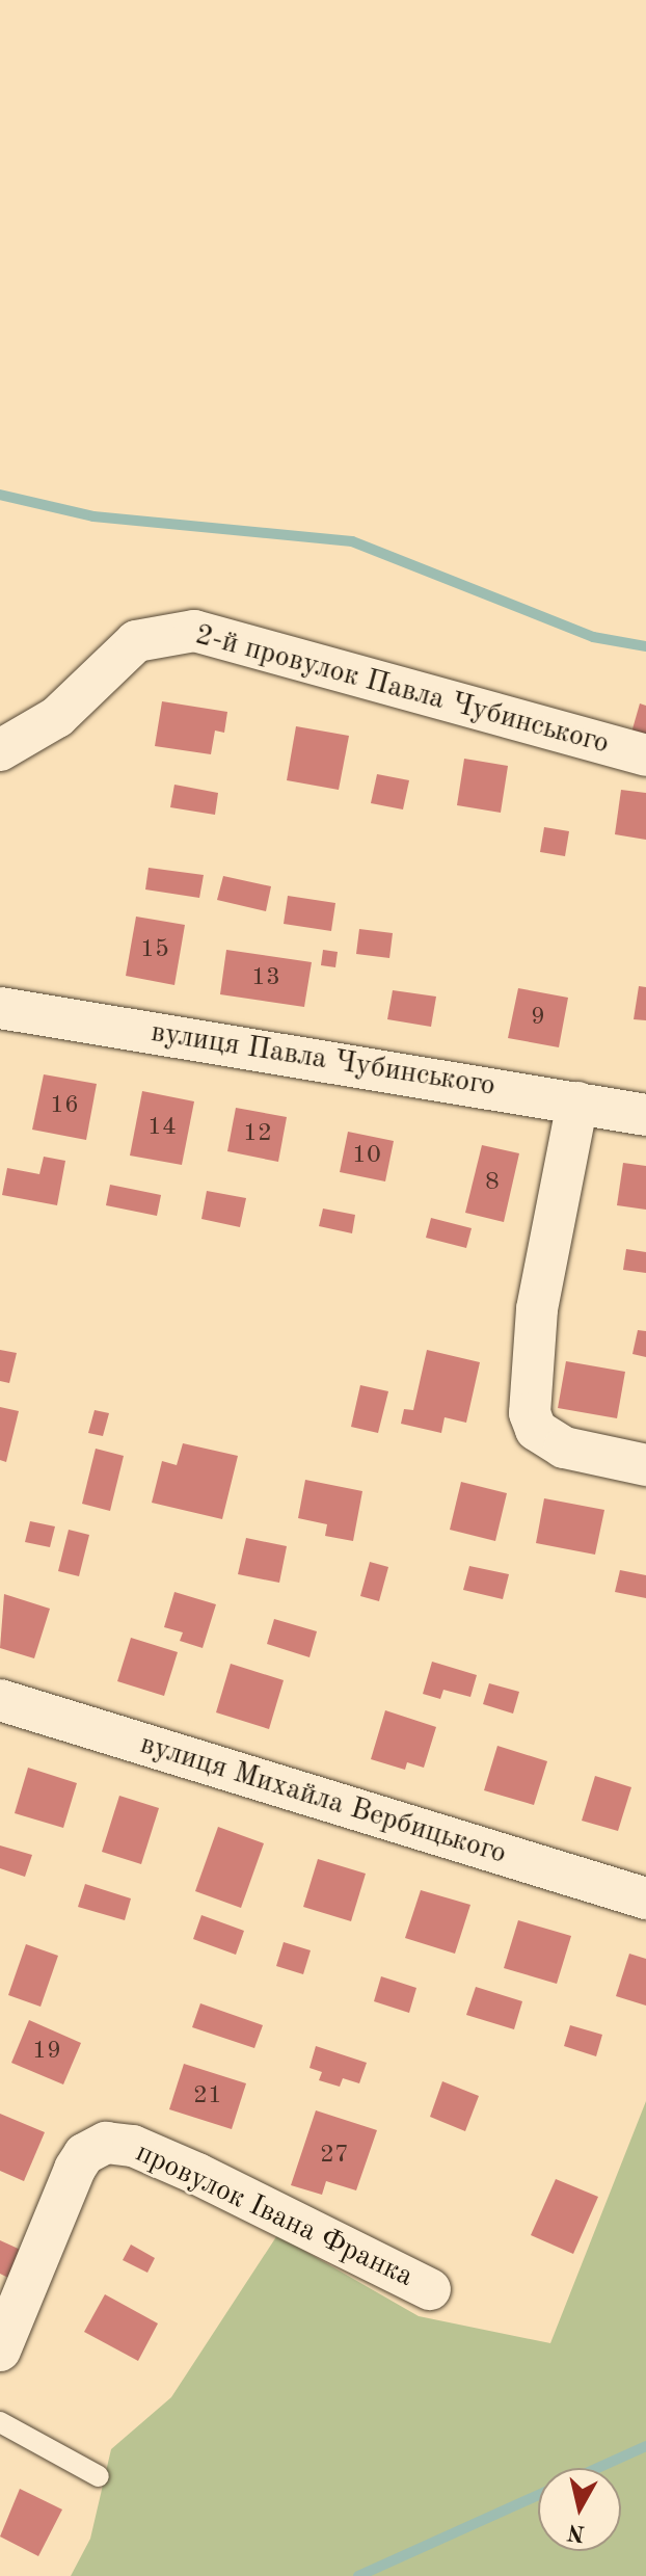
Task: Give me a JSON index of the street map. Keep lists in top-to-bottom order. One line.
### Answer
{"streets":{"street":["2-й провулок Павла Чубинського","вулиця Павла Чубинського","вулиця Михайла Вербицького","провулок Івана Франка"]},"house_numbers":["15","13","9","16","14","12","10","8","19","21","27"],"north":"bottom"}
